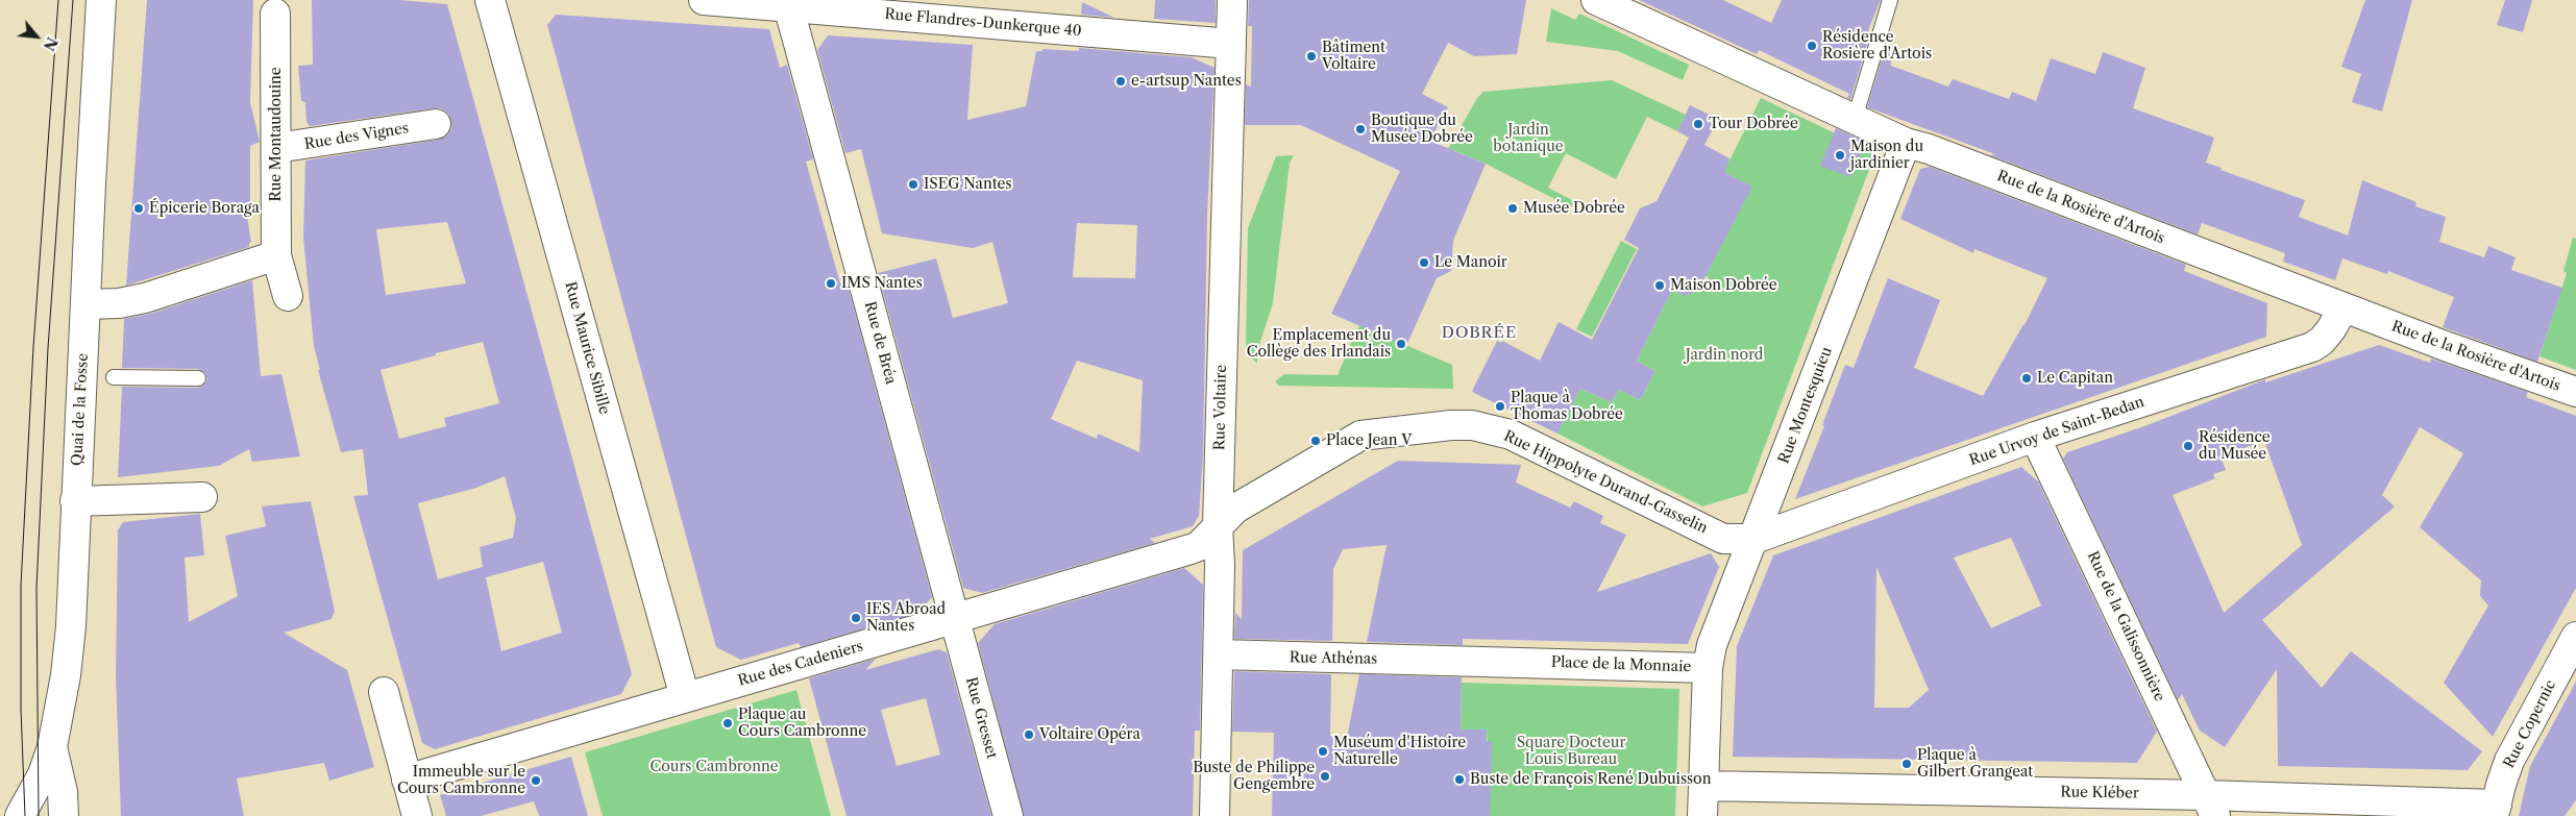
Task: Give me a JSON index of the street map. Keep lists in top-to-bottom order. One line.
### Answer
{"streets":{"street":["Rue Flandres-Dunkerque 40","Rue Montaudouine","Rue des Vignes","Rue de la Rosière d'Artois","Rue de Bréa","Rue Maurice Sibille","Rue Montesquieu","Rue Voltaire","Quai de la Fosse","Rue Urvoy de Saint-Bedan","Rue Hippolyte Durand-Gasselin","Rue de la Galissonnière","Rue Athénas","Rue des Cadeniers","Place de la Monnaie","Rue Gresset","Rue Copernic","Rue Kléber"]},"crossings":[["Rue Flandres-Dunkerque 40","Rue de Bréa"],["Rue Flandres-Dunkerque 40","Rue Voltaire"],["Rue Montaudouine","Rue des Vignes"],["Rue de la Rosière d'Artois","Rue Montesquieu"],["Rue de la Rosière d'Artois","Rue Urvoy de Saint-Bedan"],["Rue de Bréa","Rue des Cadeniers"],["Rue de Bréa","Rue Gresset"],["Rue Maurice Sibille","Rue des Cadeniers"],["Rue Montesquieu","Rue Urvoy de Saint-Bedan"],["Rue Montesquieu","Rue Hippolyte Durand-Gasselin"],["Rue Montesquieu","Place de la Monnaie"],["Rue Voltaire","Rue Hippolyte Durand-Gasselin"],["Rue Voltaire","Rue Athénas"],["Rue Voltaire","Rue des Cadeniers"],["Rue Urvoy de Saint-Bedan","Rue Hippolyte Durand-Gasselin"],["Rue Urvoy de Saint-Bedan","Rue de la Galissonnière"],["Rue Hippolyte Durand-Gasselin","Rue des Cadeniers"],["Rue de la Galissonnière","Rue Kléber"],["Rue Athénas","Place de la Monnaie"],["Rue des Cadeniers","Rue Gresset"],["Place de la Monnaie","Rue Kléber"],["Rue Copernic","Rue Kléber"]],"districts":["DOBRÉE"],"parks":["Jardin botanique","Jardin nord","Square Docteur Louis Bureau","Cours Cambronne"],"places":["Résidence Rosière d'Artois","Bâtiment Voltaire","e-artsup Nantes","Tour Dobrée","Boutique du Musée Dobrée","Maison du jardinier","ISEG Nantes","Épicerie Boraga","Musée Dobrée","Le Manoir","IMS Nantes","Maison Dobrée","Emplacement du Collège des Irlandais","Le Capitan","Plaque à Thomas Dobrée","Place Jean V","Résidence du Musée","IES Abroad Nantes","Plaque au Cours Cambronne","Voltaire Opéra","Muséum d'Histoire Naturelle","Plaque à Gilbert Grangeat","Buste de Philippe Gengembre","Buste de François René Dubuisson","Immeuble sur le Cours Cambronne"],"north":"bottom right"}
